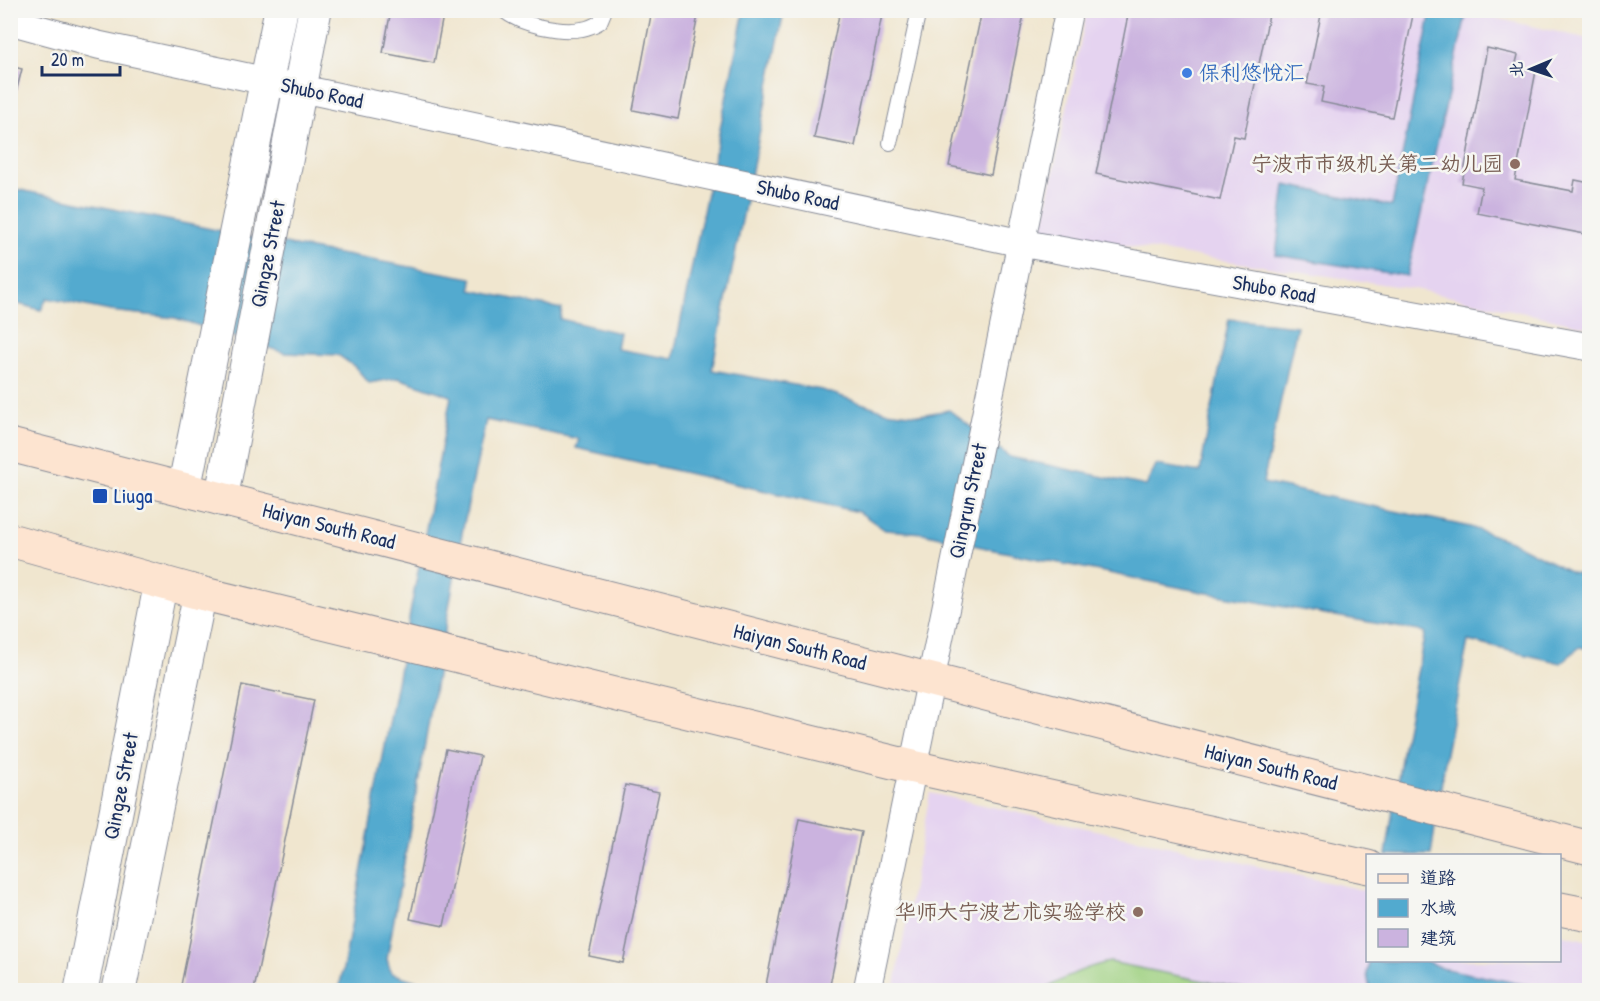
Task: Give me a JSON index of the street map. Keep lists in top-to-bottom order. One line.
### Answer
{"streets":{"main road":["Haiyan South Road"],"street":["Shubo Road","Qingze Street","Qingrun Street"]},"crossings":[["Shubo Road","Qingze Street"],["Shubo Road","Qingrun Street"],["Qingze Street","Haiyan South Road"],["Qingrun Street","Haiyan South Road"]],"places":{"other":["保利悠悦汇","宁波市市级机关第二幼儿园","华师大宁波艺术实验学校"],"transit":["Liuga"]},"legend":["道路","水域","建筑"],"scale_bar":"20 m","north":"left"}
